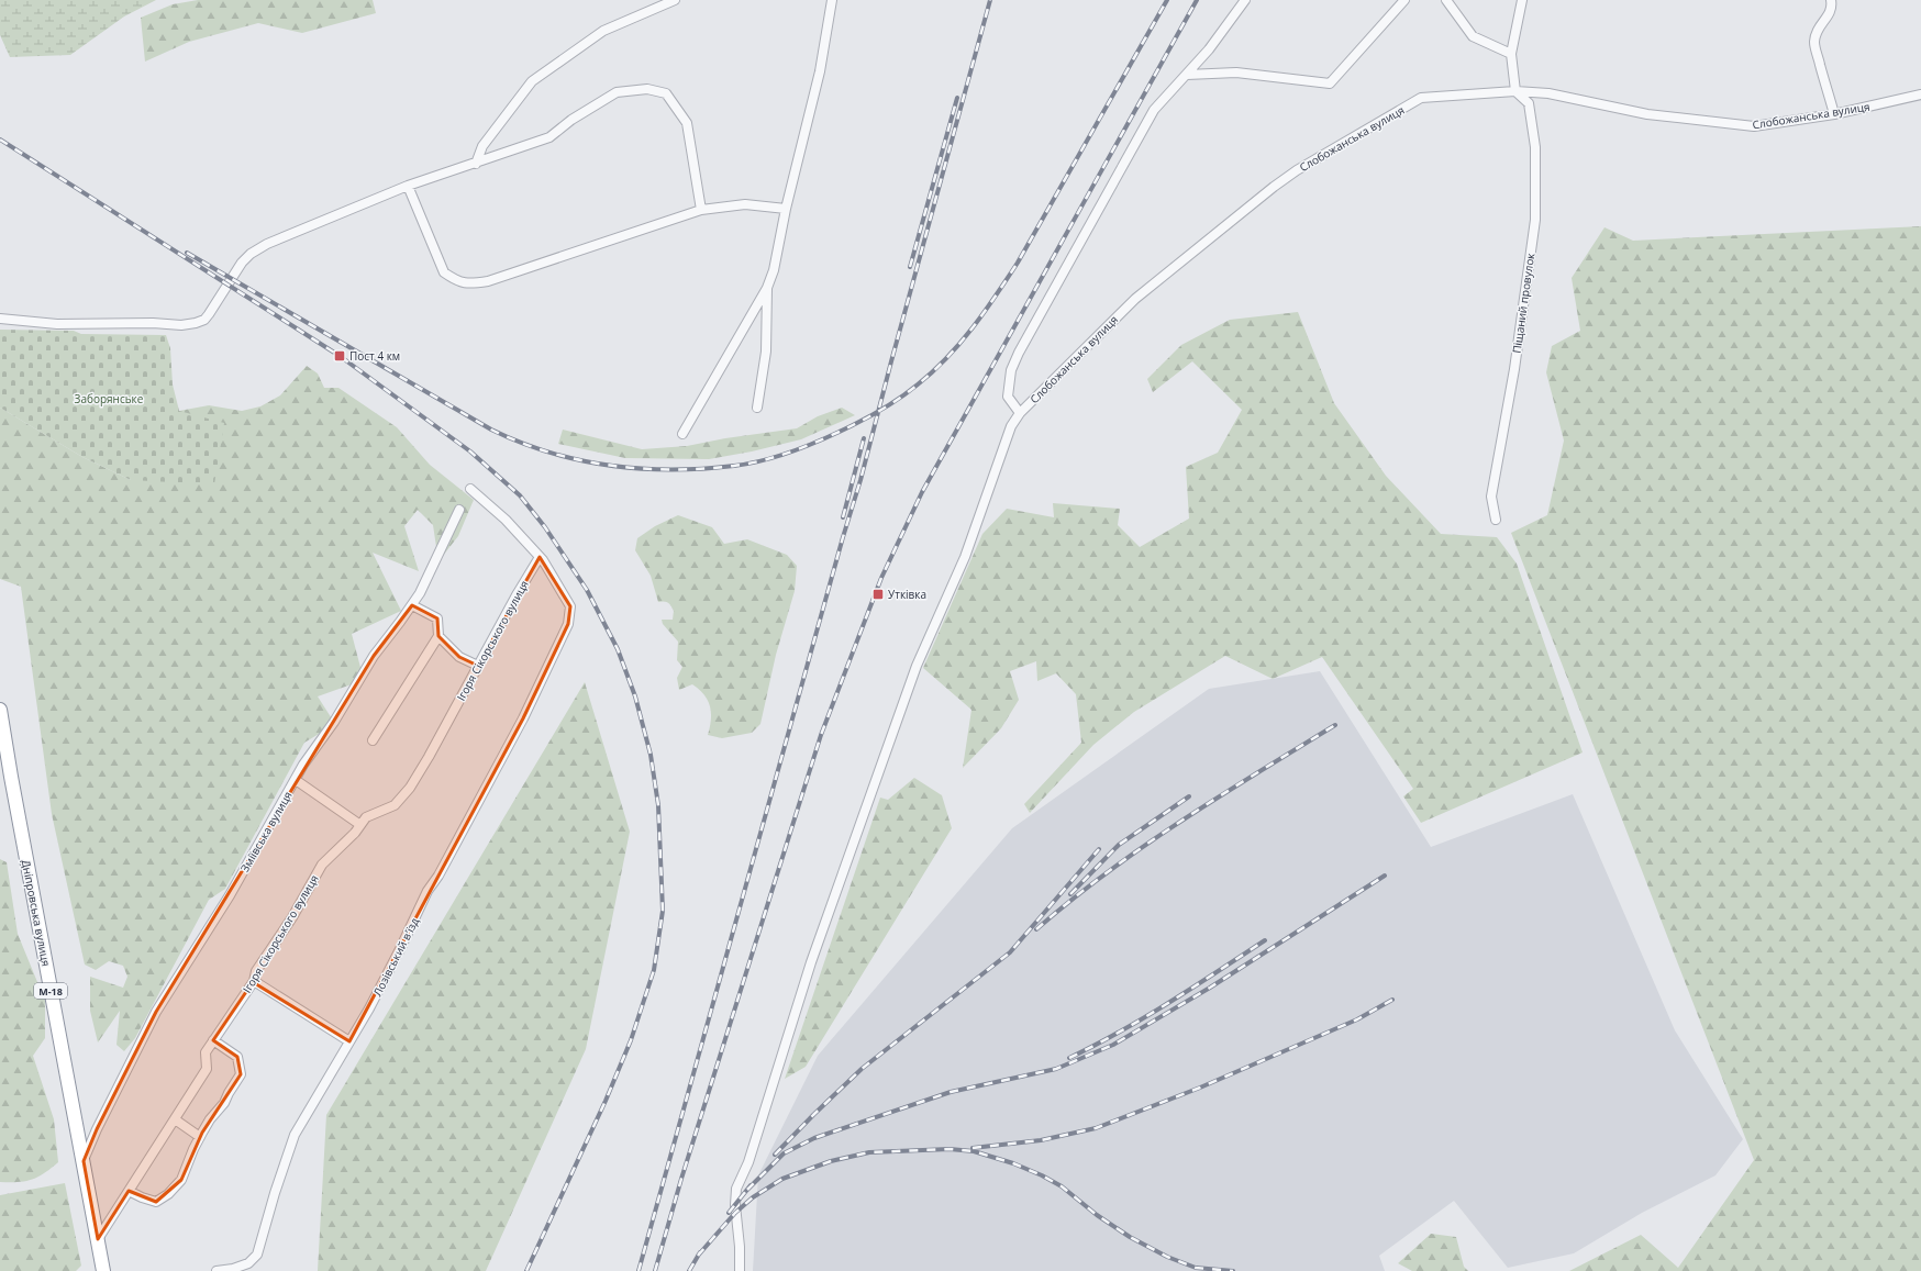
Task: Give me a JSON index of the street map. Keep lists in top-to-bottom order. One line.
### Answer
{"streets":{"highway":["Дніпровська вулиця","М-18"],"street":["Слобожанська вулиця","Піщаний провулок","Ігоря Сікорського вулиця","Зміївська вулиця","Лозівський в'їзд"]},"crossings":[["Слобожанська вулиця","Піщаний провулок"],["Ігоря Сікорського вулиця","Дніпровська вулиця"],["Ігоря Сікорського вулиця","Лозівський в'їзд"],["Зміївська вулиця","Дніпровська вулиця"]],"parks":["Заборянське"],"places":{"transit":["Пост 4 км","Уткiвка"]}}
